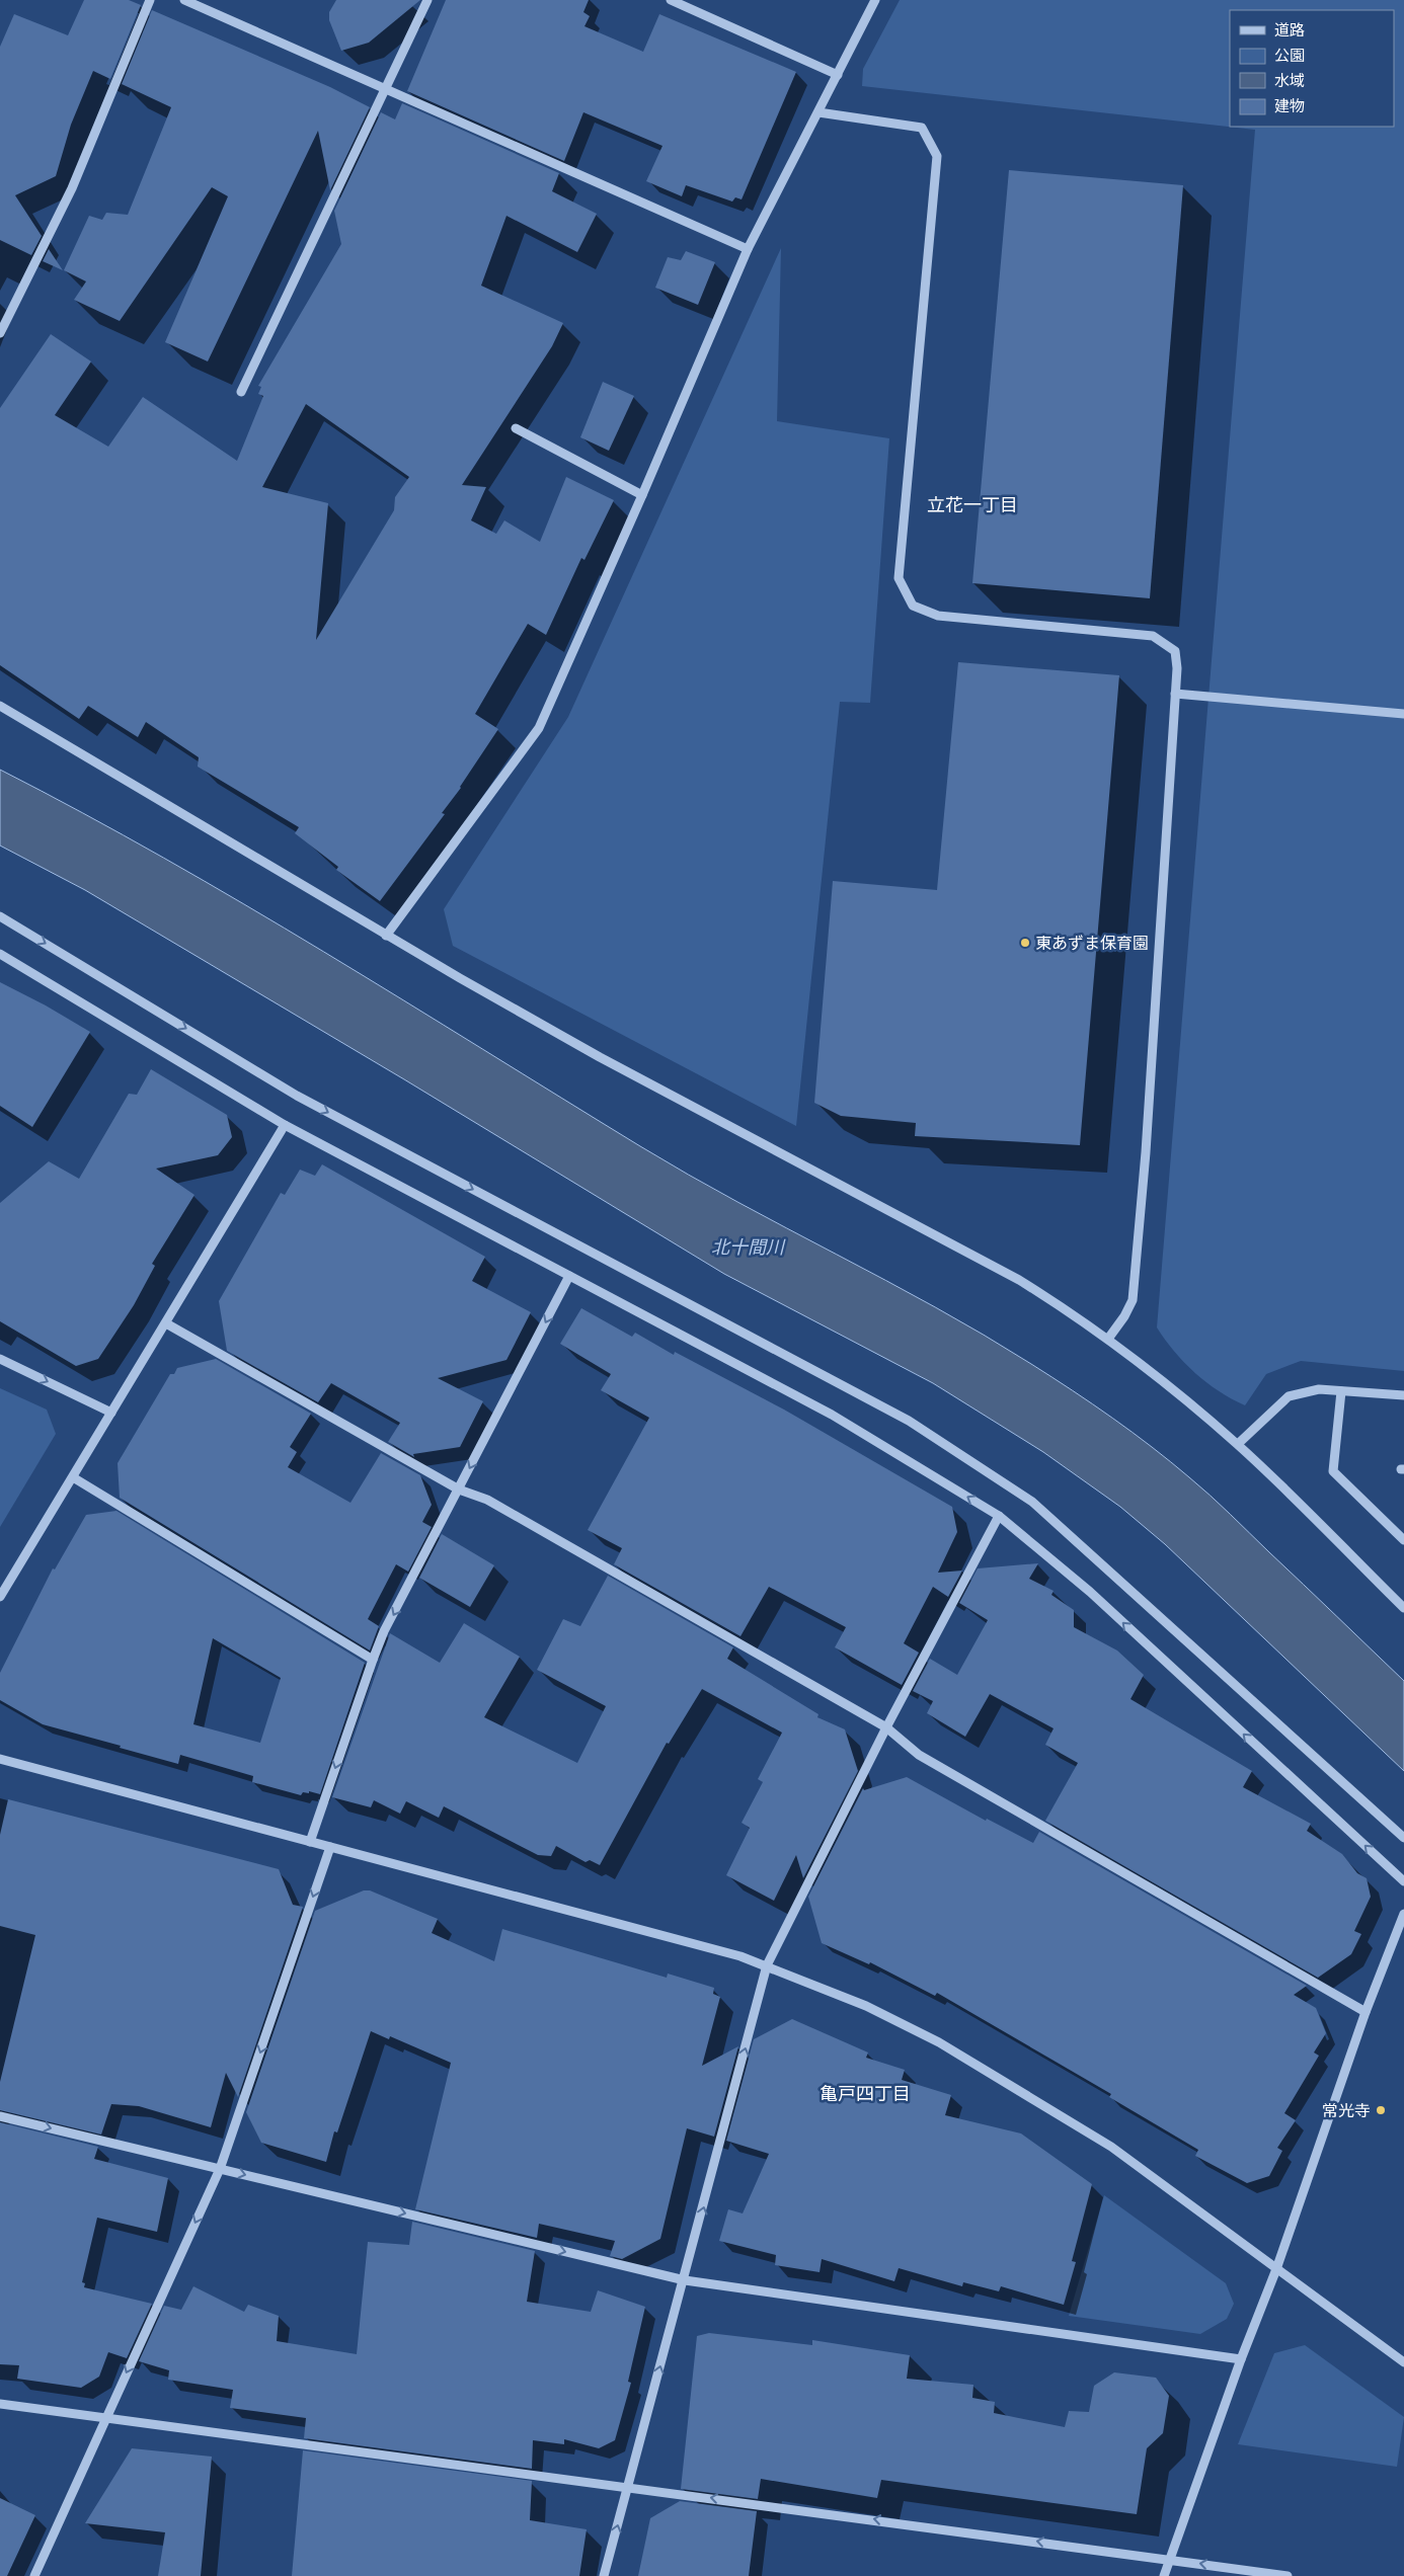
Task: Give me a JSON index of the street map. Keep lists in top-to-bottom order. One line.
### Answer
{"districts":["立花一丁目","亀戸四丁目"],"water":["北十間川"],"places":["東あずま保育園","常光寺"],"legend":["道路","公園","水域","建物"]}
